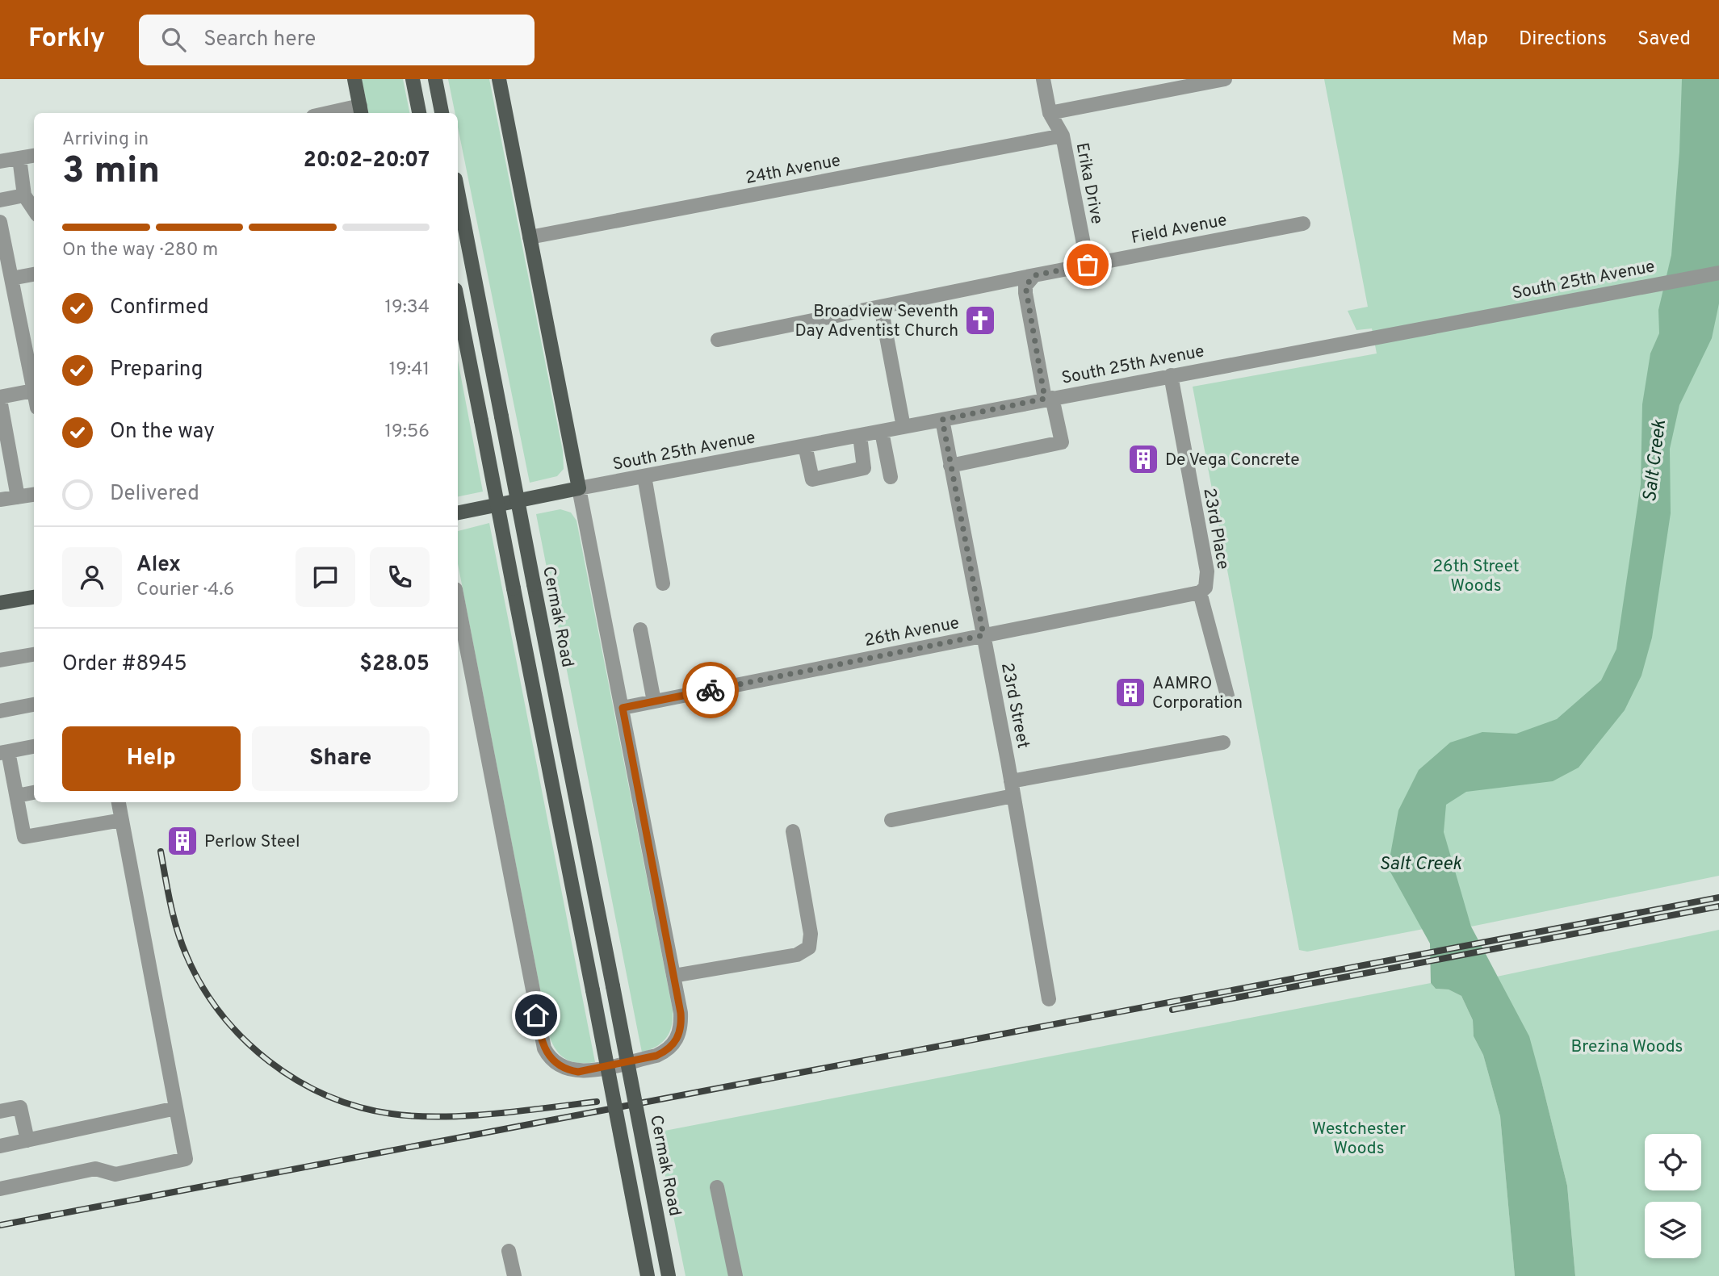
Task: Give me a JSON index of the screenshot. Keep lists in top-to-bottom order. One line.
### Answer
{"streets":{"main road":["South 25th Avenue","Cermak Road"],"street":["24th Avenue","Erika Drive","Field Avenue","23rd Place","26th Avenue","23rd Street"]},"crossings":[["24th Avenue","Erika Drive"],["Erika Drive","Field Avenue"],["South 25th Avenue","23rd Place"],["South 25th Avenue","23rd Street"],["23rd Place","26th Avenue"],["26th Avenue","23rd Street"]],"water":["Salt Creek"],"parks":["26th Street Woods","Brezina Woods","Westchester Woods"],"places":{"church":["Broadview Seventh Day Adventist Church"],"building":["De Vega Concrete","AAMRO Corporation","Perlow Steel"]},"page":{"header":"Forkly","search":"Search here","nav":["Map","Directions","Saved"],"heading":["3 min","Arriving in","20:02–20:07"],"panel":["Alex","Courier · 4.6","Order #8945","$28.05"],"bar":"On the way · 280 m","list":[["Confirmed","19:34"],["Preparing","19:41"],["On the way","19:56"],"Delivered"],"buttons":["Help","Share"]}}
